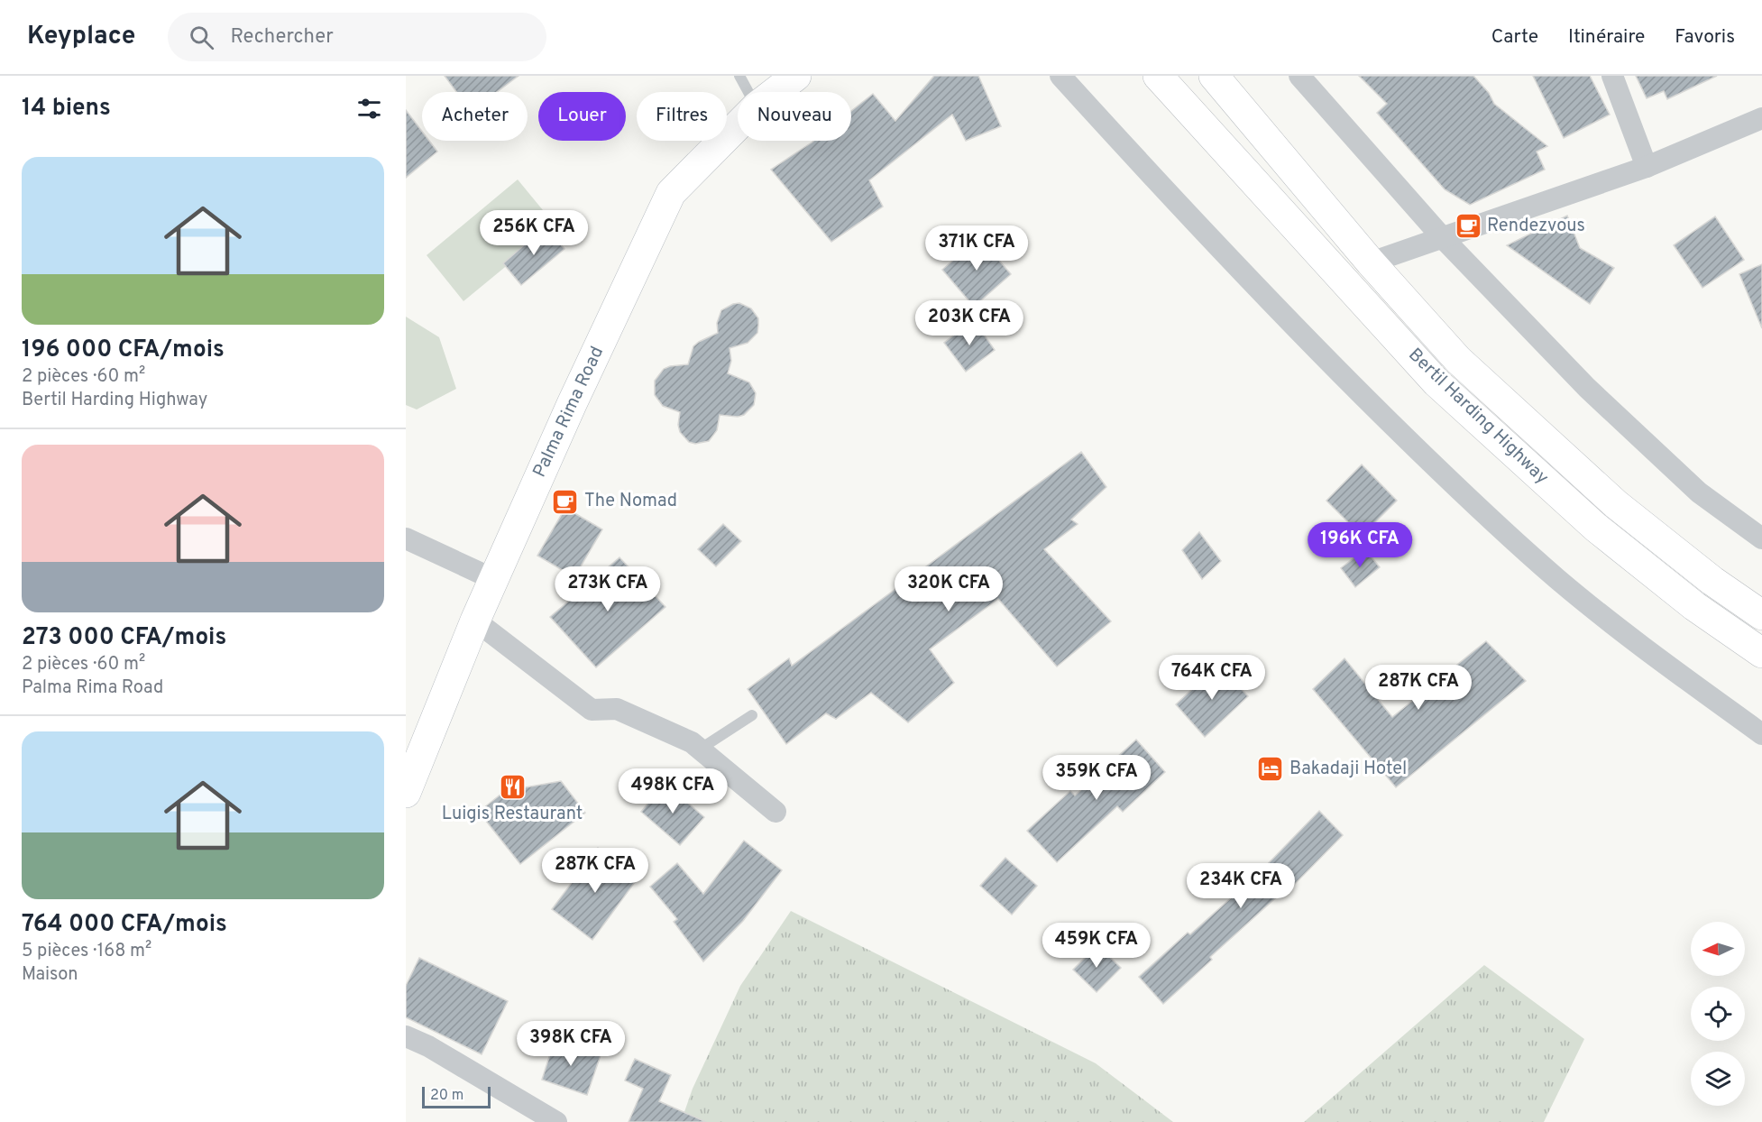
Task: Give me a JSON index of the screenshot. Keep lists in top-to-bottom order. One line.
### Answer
{"streets":{"main road":["Palma Rima Road","Bertil Harding Highway"]},"places":{"cafe":["Rendezvous","The Nomad"],"hotel":["Bakadaji Hotel"],"restaurant":["Luigis Restaurant"]},"scale_bar":"20 m","north":"left","page":{"header":"Keyplace","search":"Rechercher","nav":["Carte","Itinéraire","Favoris"],"heading":"14 biens","chip":["Acheter","Louer","Filtres","Nouveau"],"list":[{"name":"196 000 CFA/mois","note":"2 pièces · 60 m² · Bertil Harding Highway"},{"name":"273 000 CFA/mois","note":"2 pièces · 60 m² · Palma Rima Road"},{"name":"764 000 CFA/mois","note":"5 pièces · 168 m² · Maison"}],"price":["256K CFA","371K CFA","203K CFA","196K CFA","273K CFA","320K CFA","764K CFA","287K CFA","359K CFA","498K CFA","287K CFA","234K CFA","459K CFA","398K CFA"],"scale":"20 m"}}
